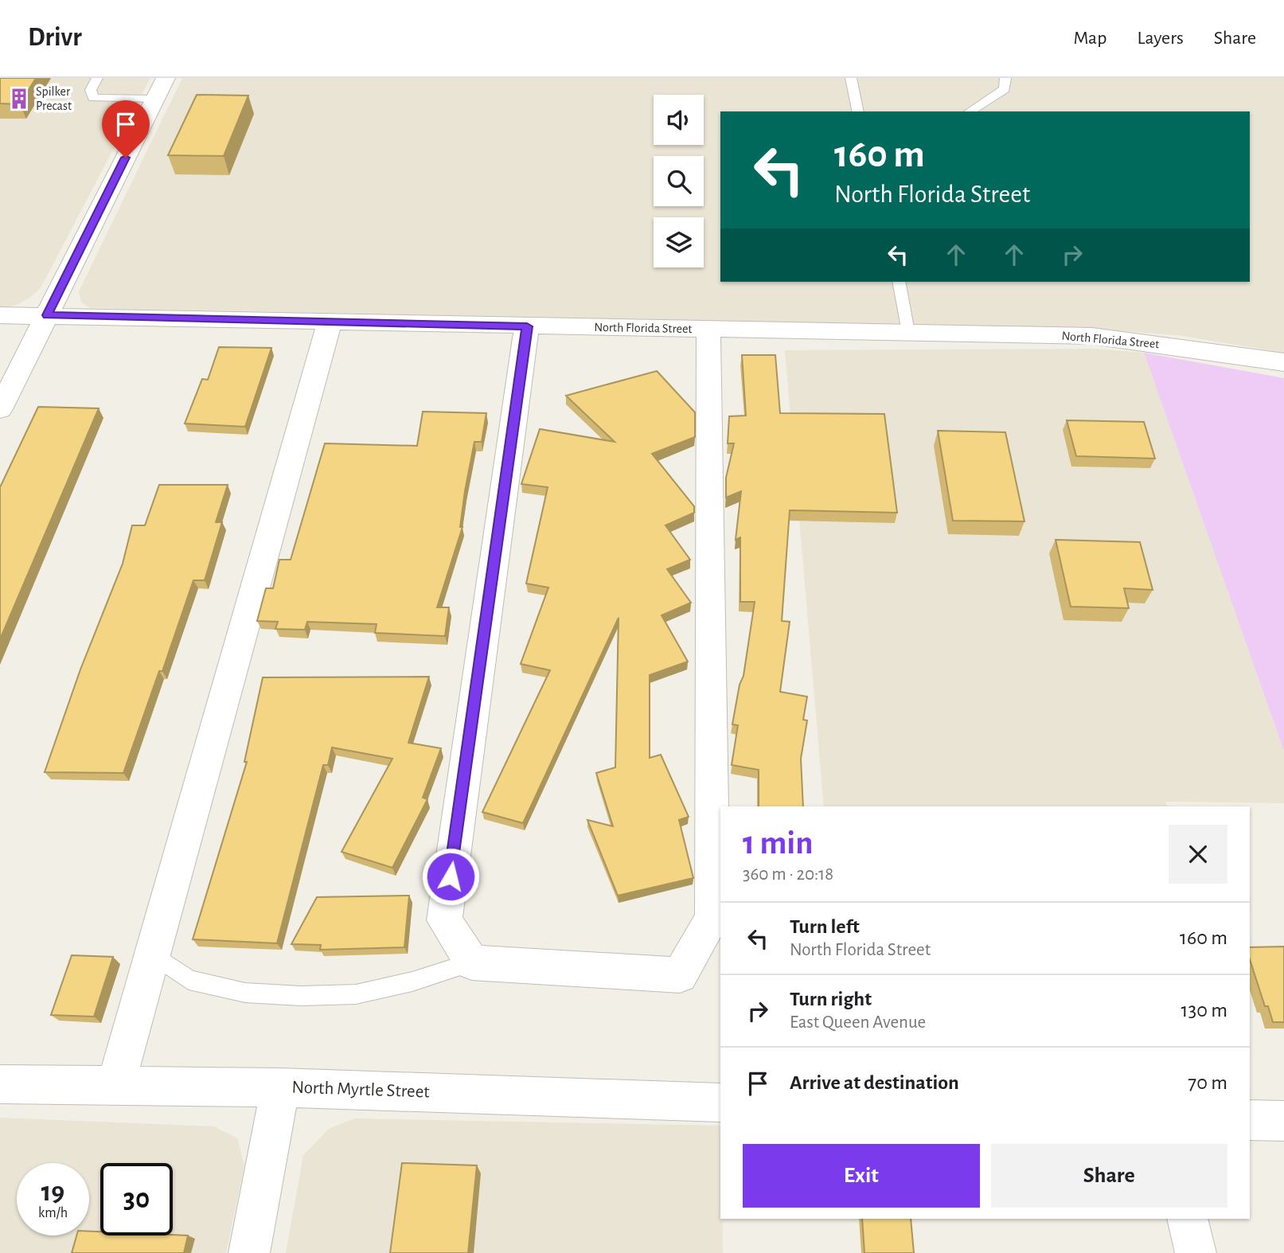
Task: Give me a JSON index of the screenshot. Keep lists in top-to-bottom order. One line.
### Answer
{"streets":{"street":["North Florida Street","North Myrtle Street"]},"places":{"building":["Spilker Precast"]},"page":{"header":"Drivr","nav":["Map","Layers","Share"],"turn":["160 m","North Florida Street"],"heading":["1 min","360 m · 20:18"],"list":[{"name":"Turn left","note":"North Florida Street","value":"160 m"},{"name":"Turn right","note":"East Queen Avenue","value":"130 m"},{"name":"Arrive at destination","value":"70 m"}],"buttons":["Exit","Share"],"speed":"19 km/h","limit":"30"}}
